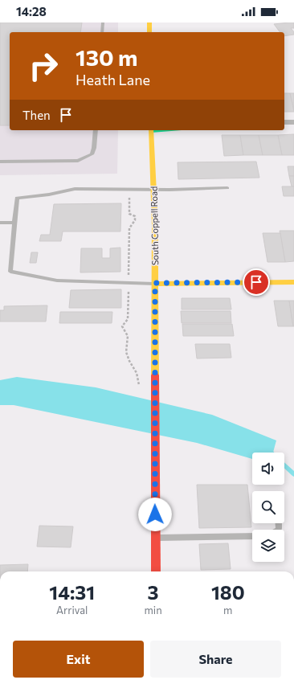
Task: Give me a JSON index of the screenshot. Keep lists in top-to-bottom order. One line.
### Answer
{"streets":{"street":["South Coppell Road"]},"page":{"status":"14:28","turn":["130 m","Heath Lane"],"then":"Then","eta":["14:31","Arrival","3","min","180","m"],"buttons":["Exit","Share"]}}
